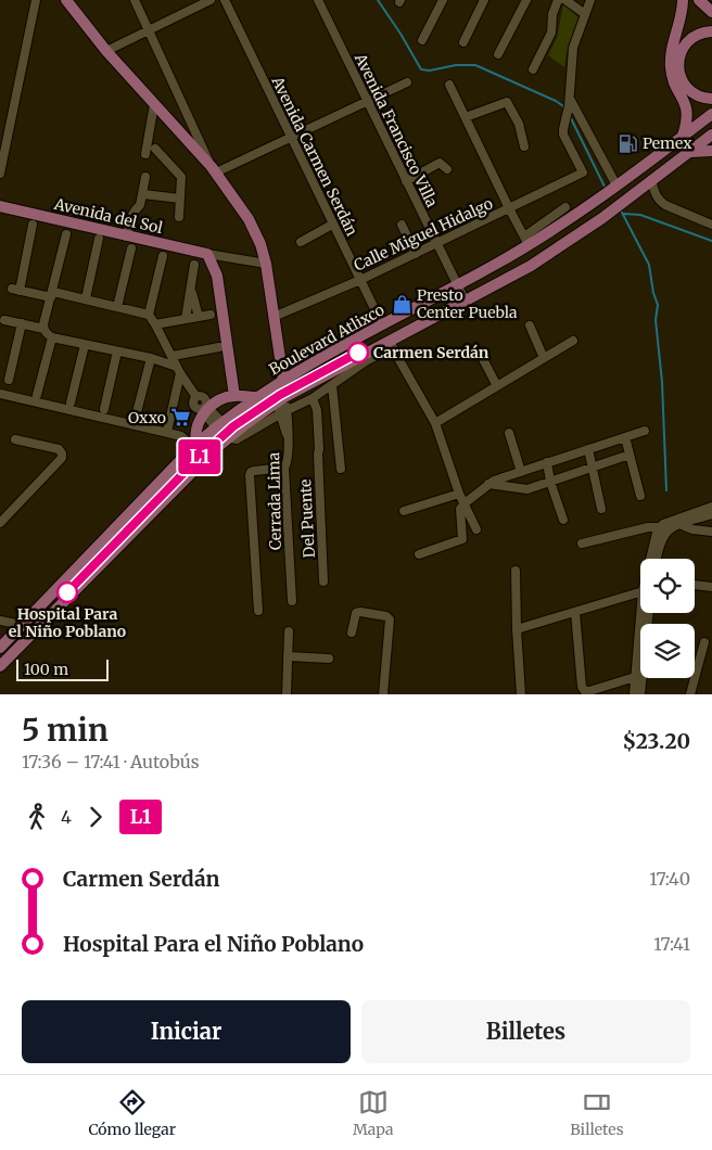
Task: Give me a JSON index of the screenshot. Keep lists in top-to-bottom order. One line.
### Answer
{"streets":{"main road":["Avenida del Sol","Boulevard Atlixco"],"street":["Avenida Francisco Villa","Avenida Carmen Serdán","Calle Miguel Hidalgo","Cerrada Lima","Del Puente"]},"crossings":[["Avenida Francisco Villa","Calle Miguel Hidalgo"],["Avenida Francisco Villa","Boulevard Atlixco"],["Avenida Carmen Serdán","Calle Miguel Hidalgo"],["Avenida Carmen Serdán","Boulevard Atlixco"],["Boulevard Atlixco","Cerrada Lima"]],"places":{"fuel station":["Pemex"],"shop":["Presto Center Puebla"],"other":["Carmen Serdán","Hospital Para el Niño Poblano"],"supermarket":["Oxxo"]},"lines":["bus line L1"],"scale_bar":"100 m","page":{"on_map":"L1","scale":"100 m","heading":["5 min","17:36 – 17:41 · Autobús","$23.20"],"legs":["4","L1"],"list":[{"name":"Carmen Serdán","value":"17:40"},{"name":"Hospital Para el Niño Poblano","value":"17:41"}],"buttons":["Iniciar","Billetes"],"tabs":["Cómo llegar","Mapa","Billetes"]}}
